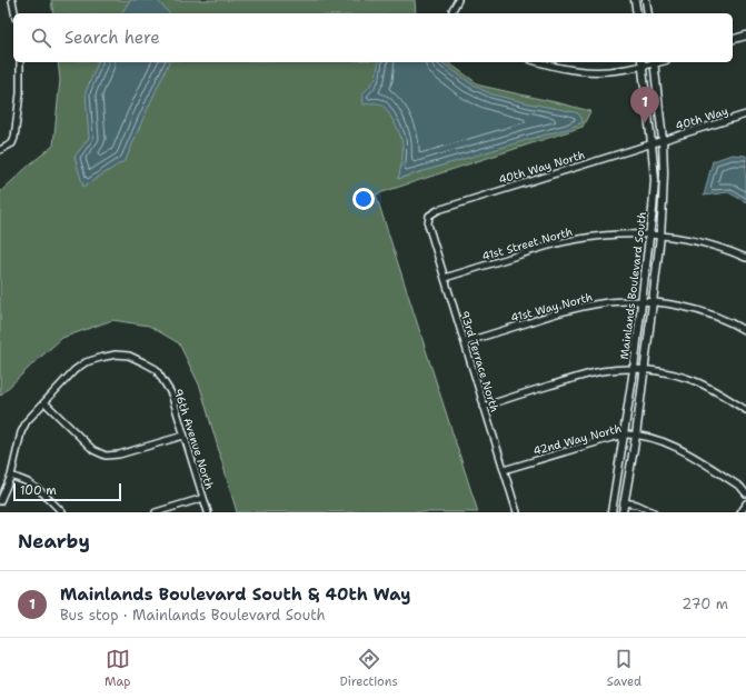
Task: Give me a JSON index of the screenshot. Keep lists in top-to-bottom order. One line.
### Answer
{"streets":{"street":["40th Way","40th Way North","41st Street North","Mainlands Boulevard South","41st Way North","93rd Terrace North","96th Avenue North","42nd Way North"]},"crossings":[["40th Way","40th Way North"],["40th Way","Mainlands Boulevard South"],["40th Way North","Mainlands Boulevard South"],["40th Way North","93rd Terrace North"],["41st Street North","Mainlands Boulevard South"],["41st Street North","93rd Terrace North"],["Mainlands Boulevard South","41st Way North"],["Mainlands Boulevard South","42nd Way North"],["41st Way North","93rd Terrace North"],["93rd Terrace North","42nd Way North"]],"scale_bar":"100 m","page":{"search":"Search here","pins":"1","scale":"100 m","heading":"Nearby","list":[{"mark":"1","name":"Mainlands Boulevard South & 40th Way","note":"Bus stop · Mainlands Boulevard South","value":"270 m"}],"nav":["Map","Directions","Saved"]}}
